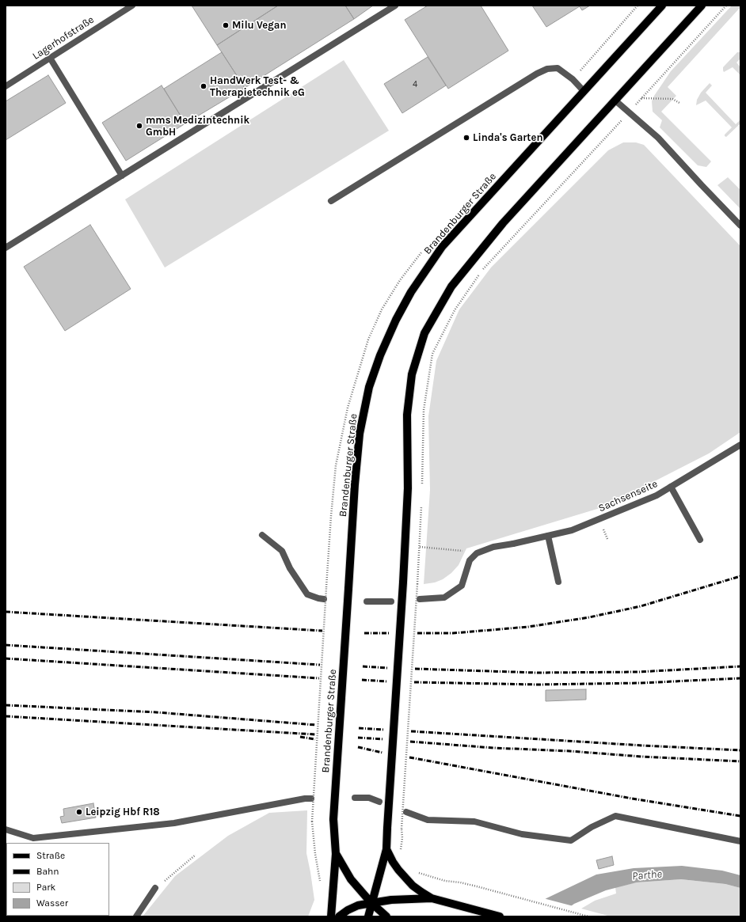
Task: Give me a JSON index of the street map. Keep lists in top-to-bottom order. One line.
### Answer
{"streets":{"main road":["Brandenburger Straße"],"street":["Lagerhofstraße","Sachsenseite"]},"water":["Parthe"],"places":["Milu Vegan","HandWerk Test- & Therapietechnik eG","mms Medizintechnik GmbH","Linda's Garten","Leipzig Hbf R18"],"house_numbers":["4"],"legend":["Straße","Bahn","Park","Wasser"]}
